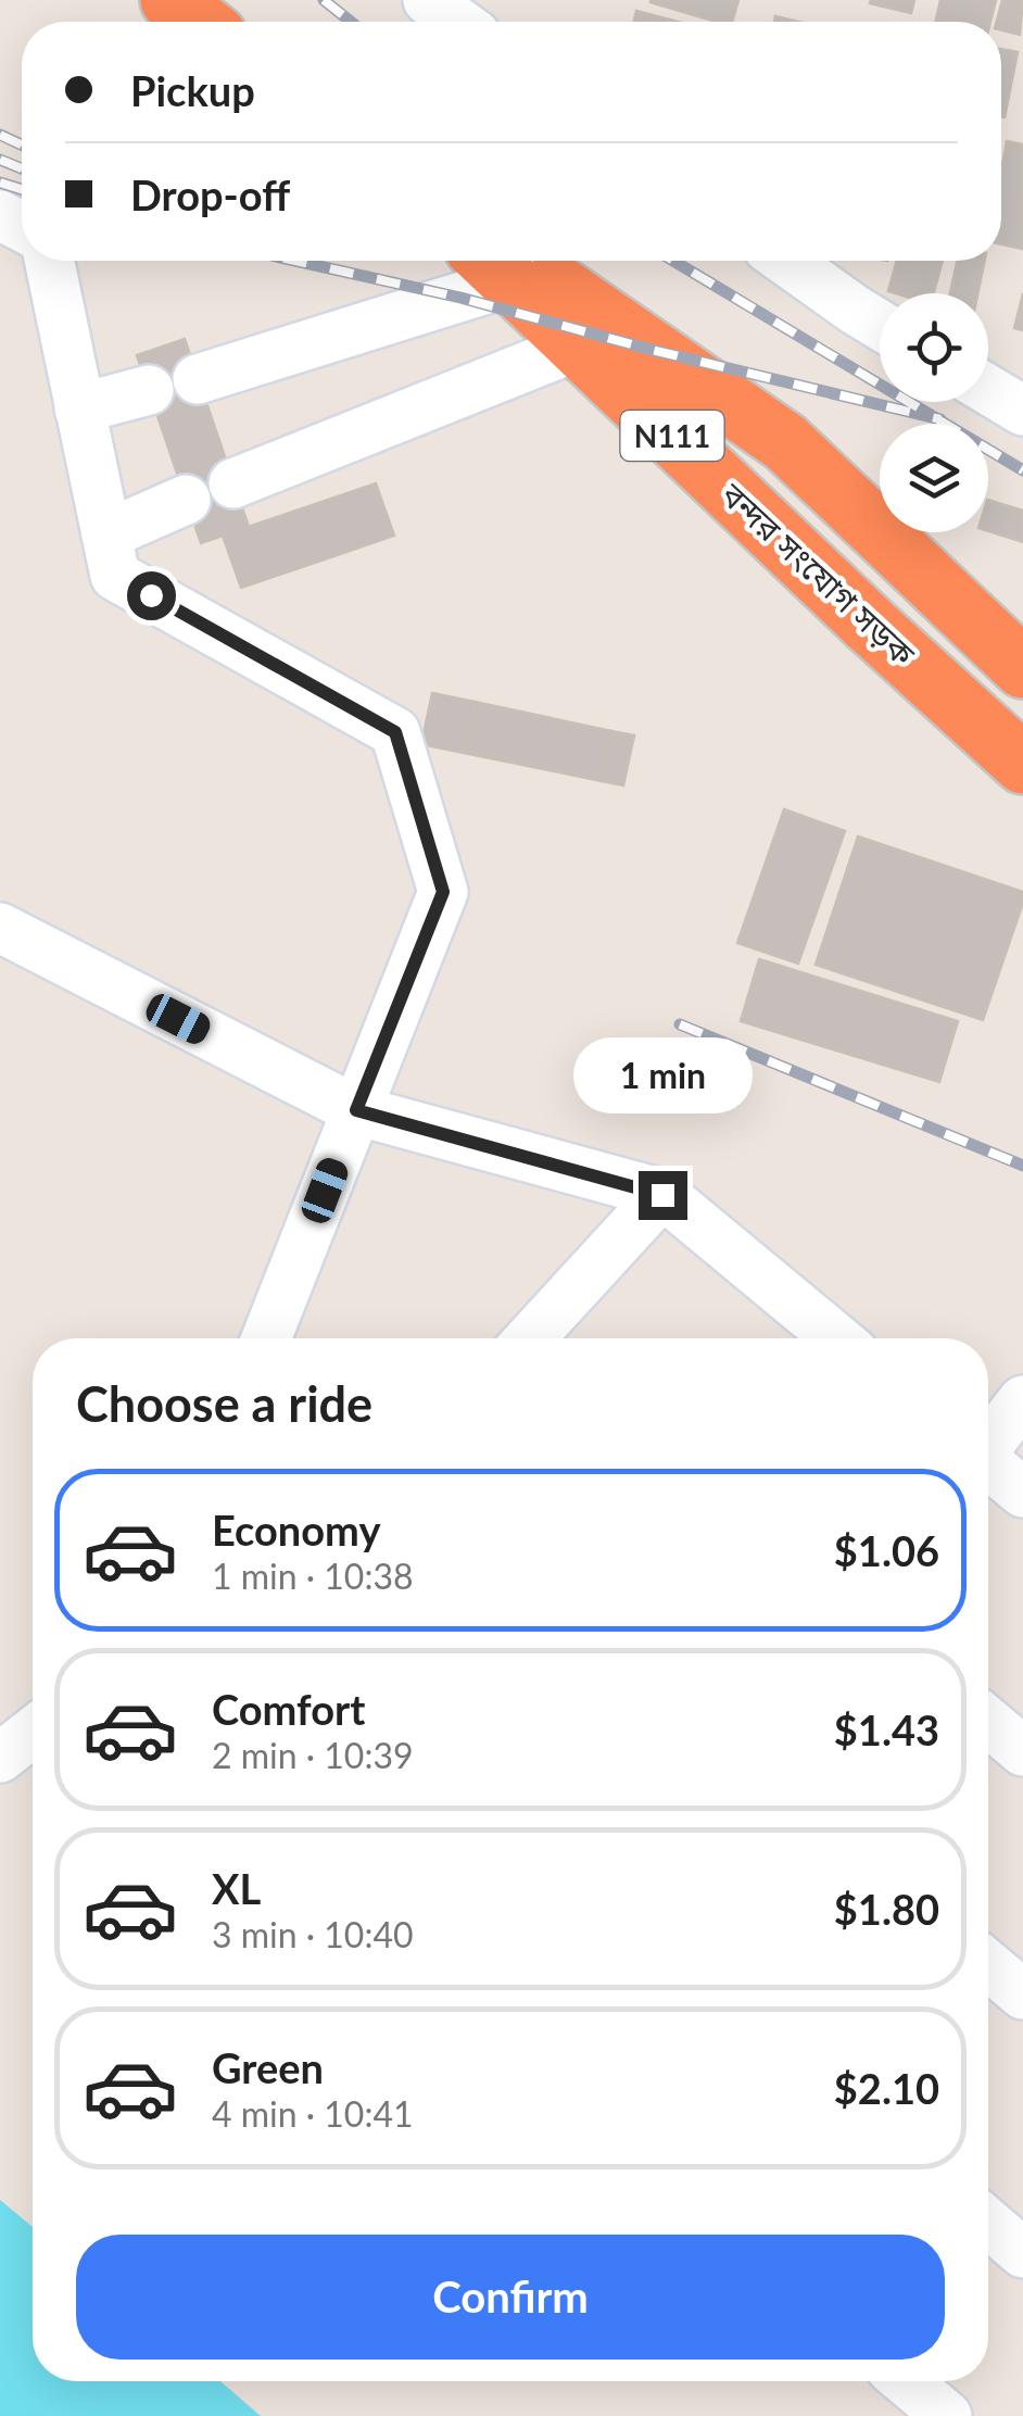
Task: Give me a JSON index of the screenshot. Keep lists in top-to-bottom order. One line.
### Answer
{"streets":{"highway":["N111","বন্দর সংযোগ সড়ক"]},"page":{"banner":["Pickup","Drop-off"],"bubble":"1 min","heading":"Choose a ride","list":[{"name":"Economy","note":"1 min · 10:38","value":"$1.06"},{"name":"Comfort","note":"2 min · 10:39","value":"$1.43"},{"name":"XL","note":"3 min · 10:40","value":"$1.80"},{"name":"Green","note":"4 min · 10:41","value":"$2.10"}],"buttons":"Confirm"}}
